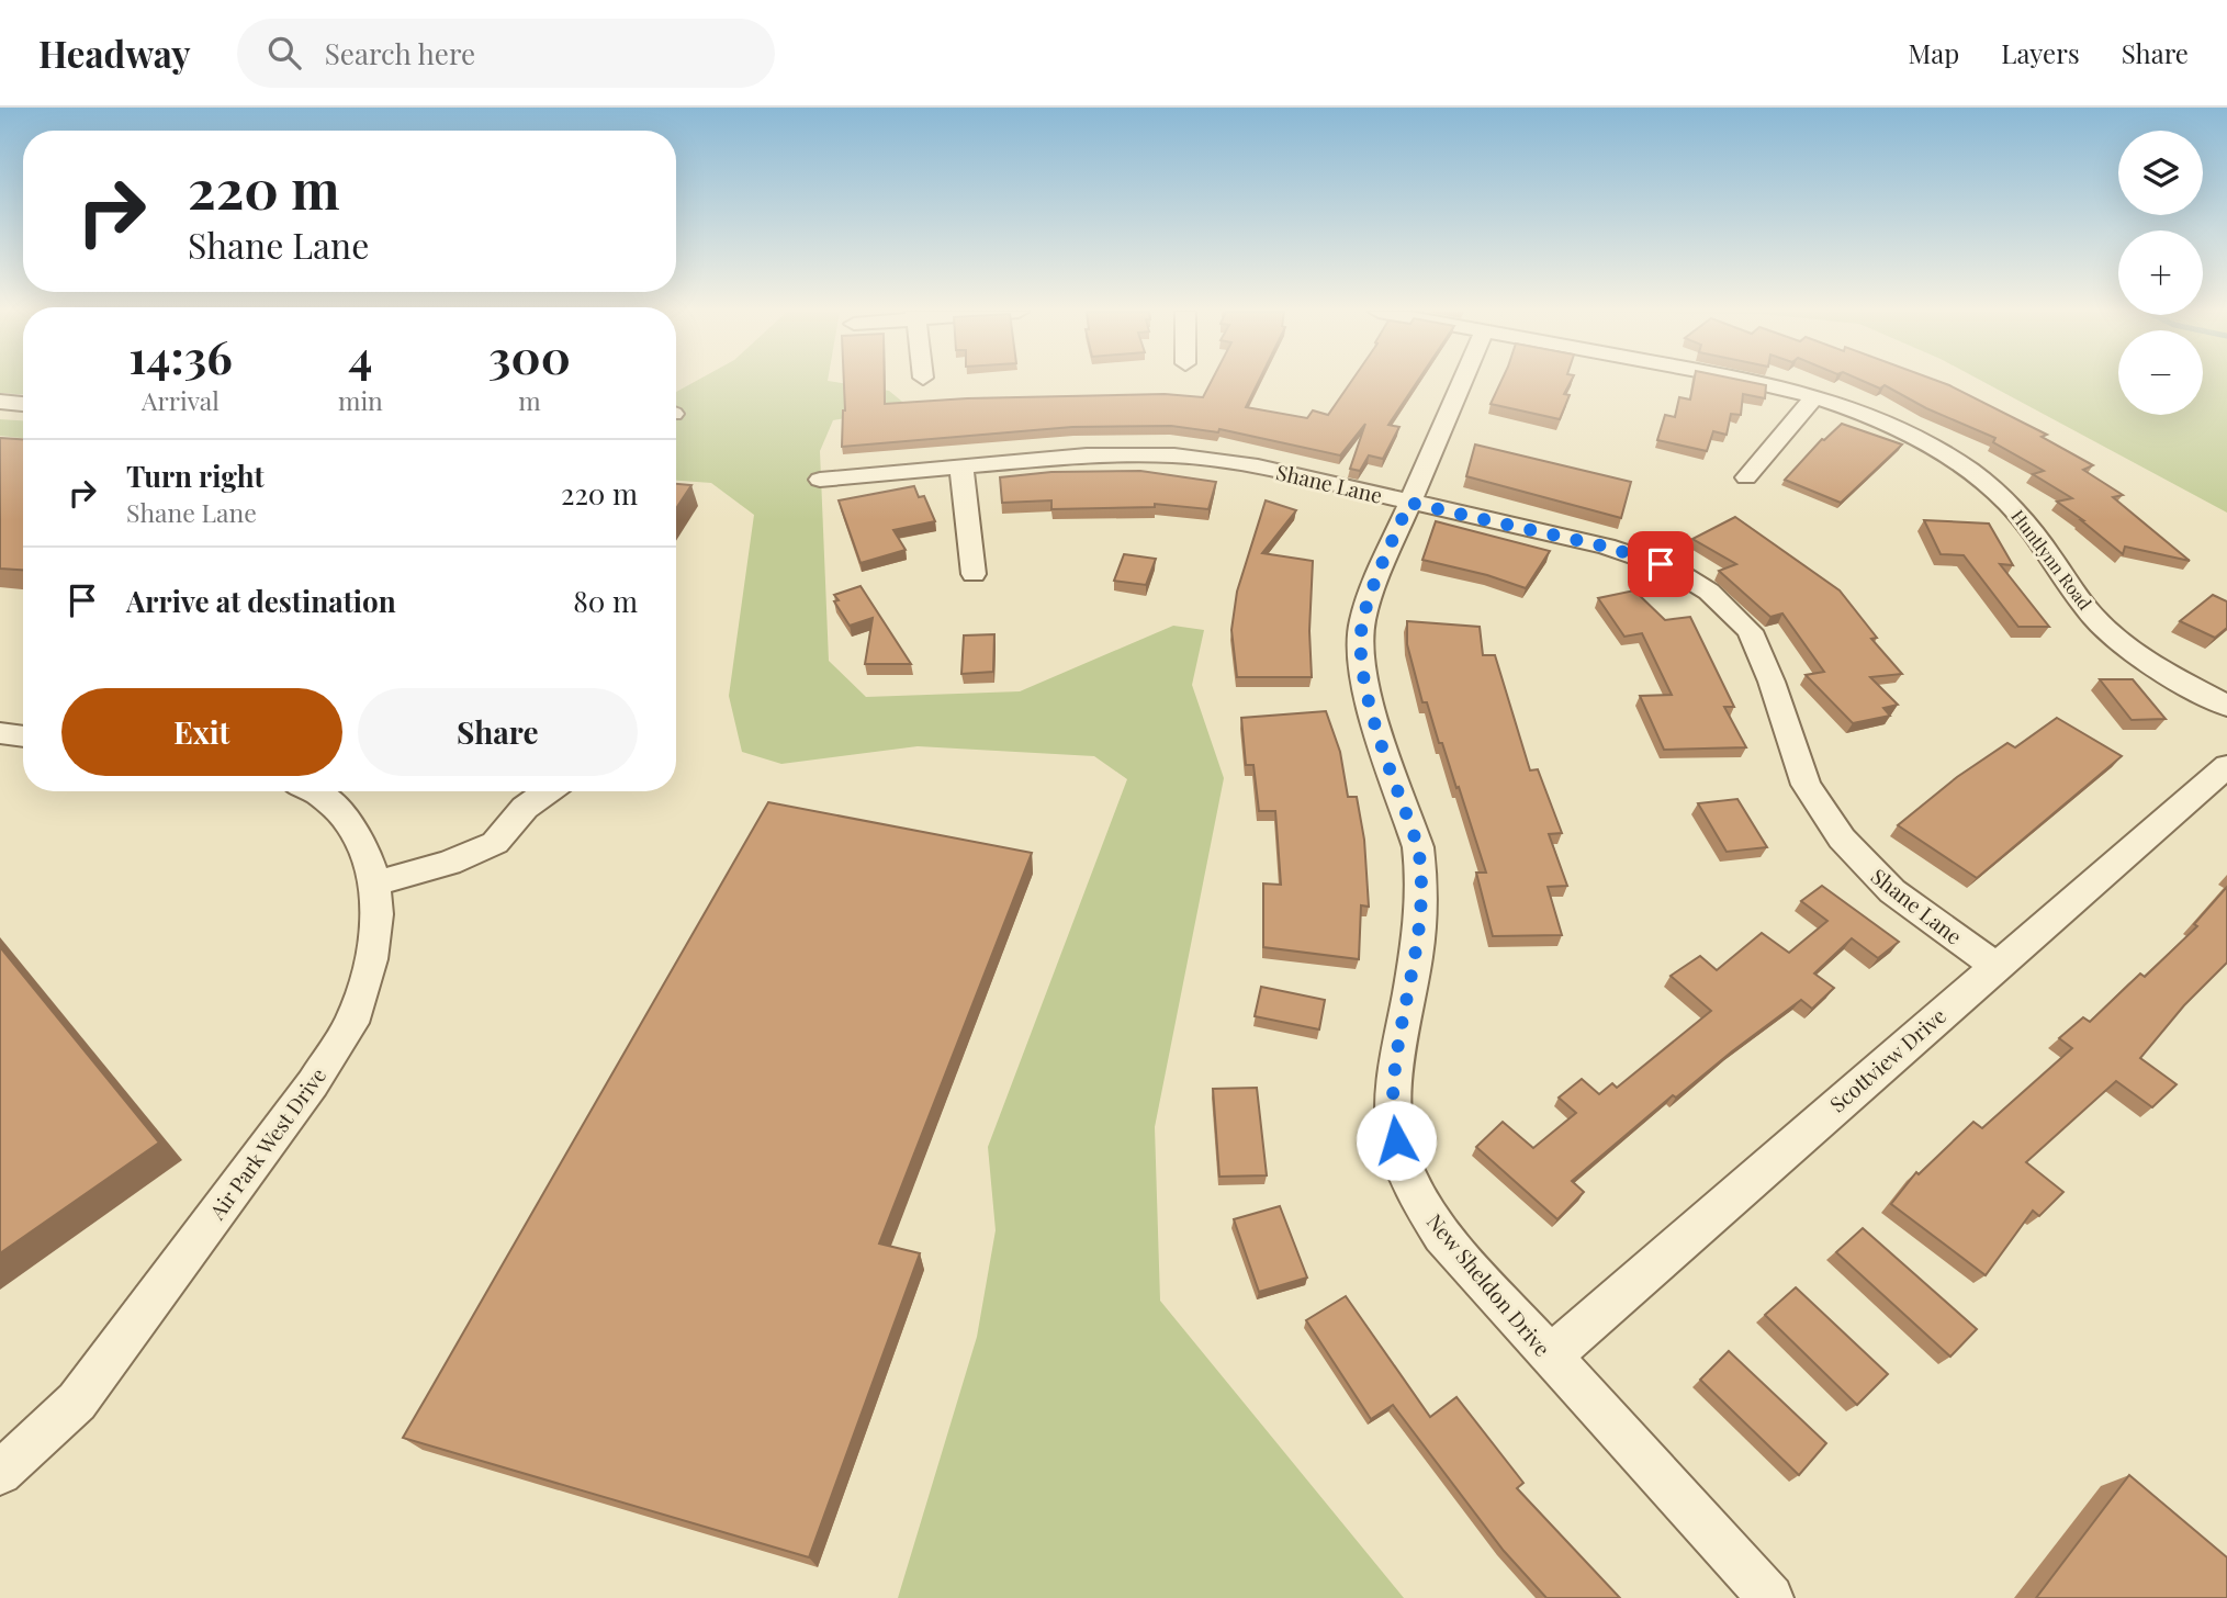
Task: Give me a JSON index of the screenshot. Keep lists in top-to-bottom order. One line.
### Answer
{"streets":{"street":["Shane Lane","Huntlynn Road","Scottview Drive","Air Park West Drive","New Sheldon Drive"]},"crossings":[["Shane Lane","Scottview Drive"],["Shane Lane","New Sheldon Drive"],["Scottview Drive","New Sheldon Drive"]],"page":{"header":"Headway","search":"Search here","nav":["Map","Layers","Share"],"map_buttons":["+","−"],"turn":["220 m","Shane Lane"],"eta":["14:36","Arrival","4","min","300","m"],"list":[{"name":"Turn right","note":"Shane Lane","value":"220 m"},{"name":"Arrive at destination","value":"80 m"}],"buttons":["Exit","Share"]}}
